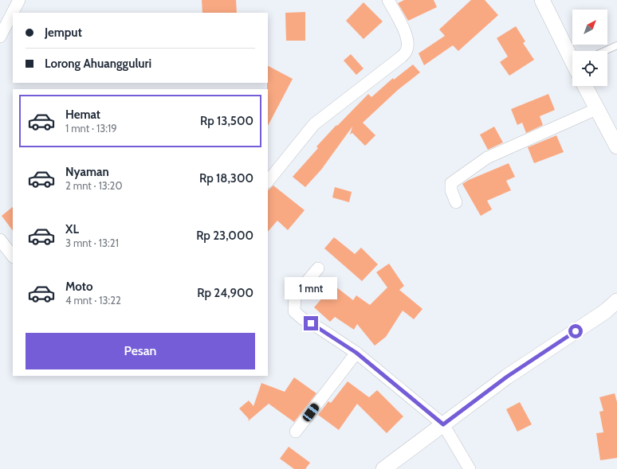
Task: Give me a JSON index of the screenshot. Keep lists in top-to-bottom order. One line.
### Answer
{"north":"top right","page":{"banner":["Jemput","Lorong Ahuangguluri"],"list":[{"name":"Hemat","note":"1 mnt · 13:19","value":"Rp 13,500"},{"name":"Nyaman","note":"2 mnt · 13:20","value":"Rp 18,300"},{"name":"XL","note":"3 mnt · 13:21","value":"Rp 23,000"},{"name":"Moto","note":"4 mnt · 13:22","value":"Rp 24,900"}],"bubble":"1 mnt","buttons":"Pesan"}}
